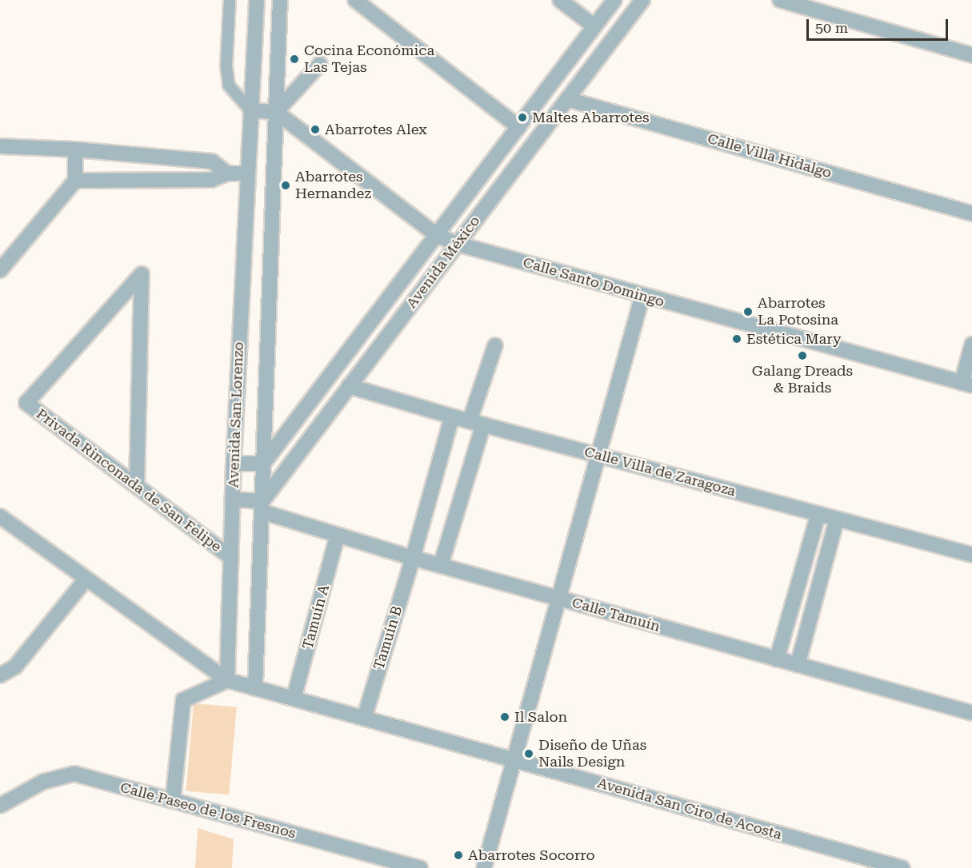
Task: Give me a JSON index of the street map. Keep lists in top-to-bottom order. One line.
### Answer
{"streets":{"street":["Calle Villa Hidalgo","Avenida México","Calle Santo Domingo","Avenida San Lorenzo","Calle Villa de Zaragoza","Privada Rinconada de San Felipe","Calle Tamuín","Tamuín A","Tamuín B","Avenida San Ciro de Acosta","Calle Paseo de los Fresnos"]},"crossings":[["Calle Villa Hidalgo","Avenida México"],["Avenida México","Calle Santo Domingo"],["Avenida México","Avenida San Lorenzo"],["Avenida México","Calle Villa de Zaragoza"],["Avenida México","Calle Tamuín"],["Calle Santo Domingo","Avenida San Lorenzo"],["Avenida San Lorenzo","Privada Rinconada de San Felipe"],["Avenida San Lorenzo","Calle Tamuín"],["Avenida San Lorenzo","Avenida San Ciro de Acosta"],["Calle Villa de Zaragoza","Tamuín B"],["Calle Tamuín","Tamuín A"],["Calle Tamuín","Tamuín B"],["Tamuín A","Avenida San Ciro de Acosta"],["Tamuín B","Avenida San Ciro de Acosta"]],"places":["Cocina Económica Las Tejas","Maltes Abarrotes","Abarrotes Alex","Abarrotes Hernandez","Abarrotes La Potosina","Estética Mary","Galang Dreads & Braids","Il Salon","Diseño de Uñas Nails Design","Abarrotes Socorro"],"scale_bar":"50 m"}
